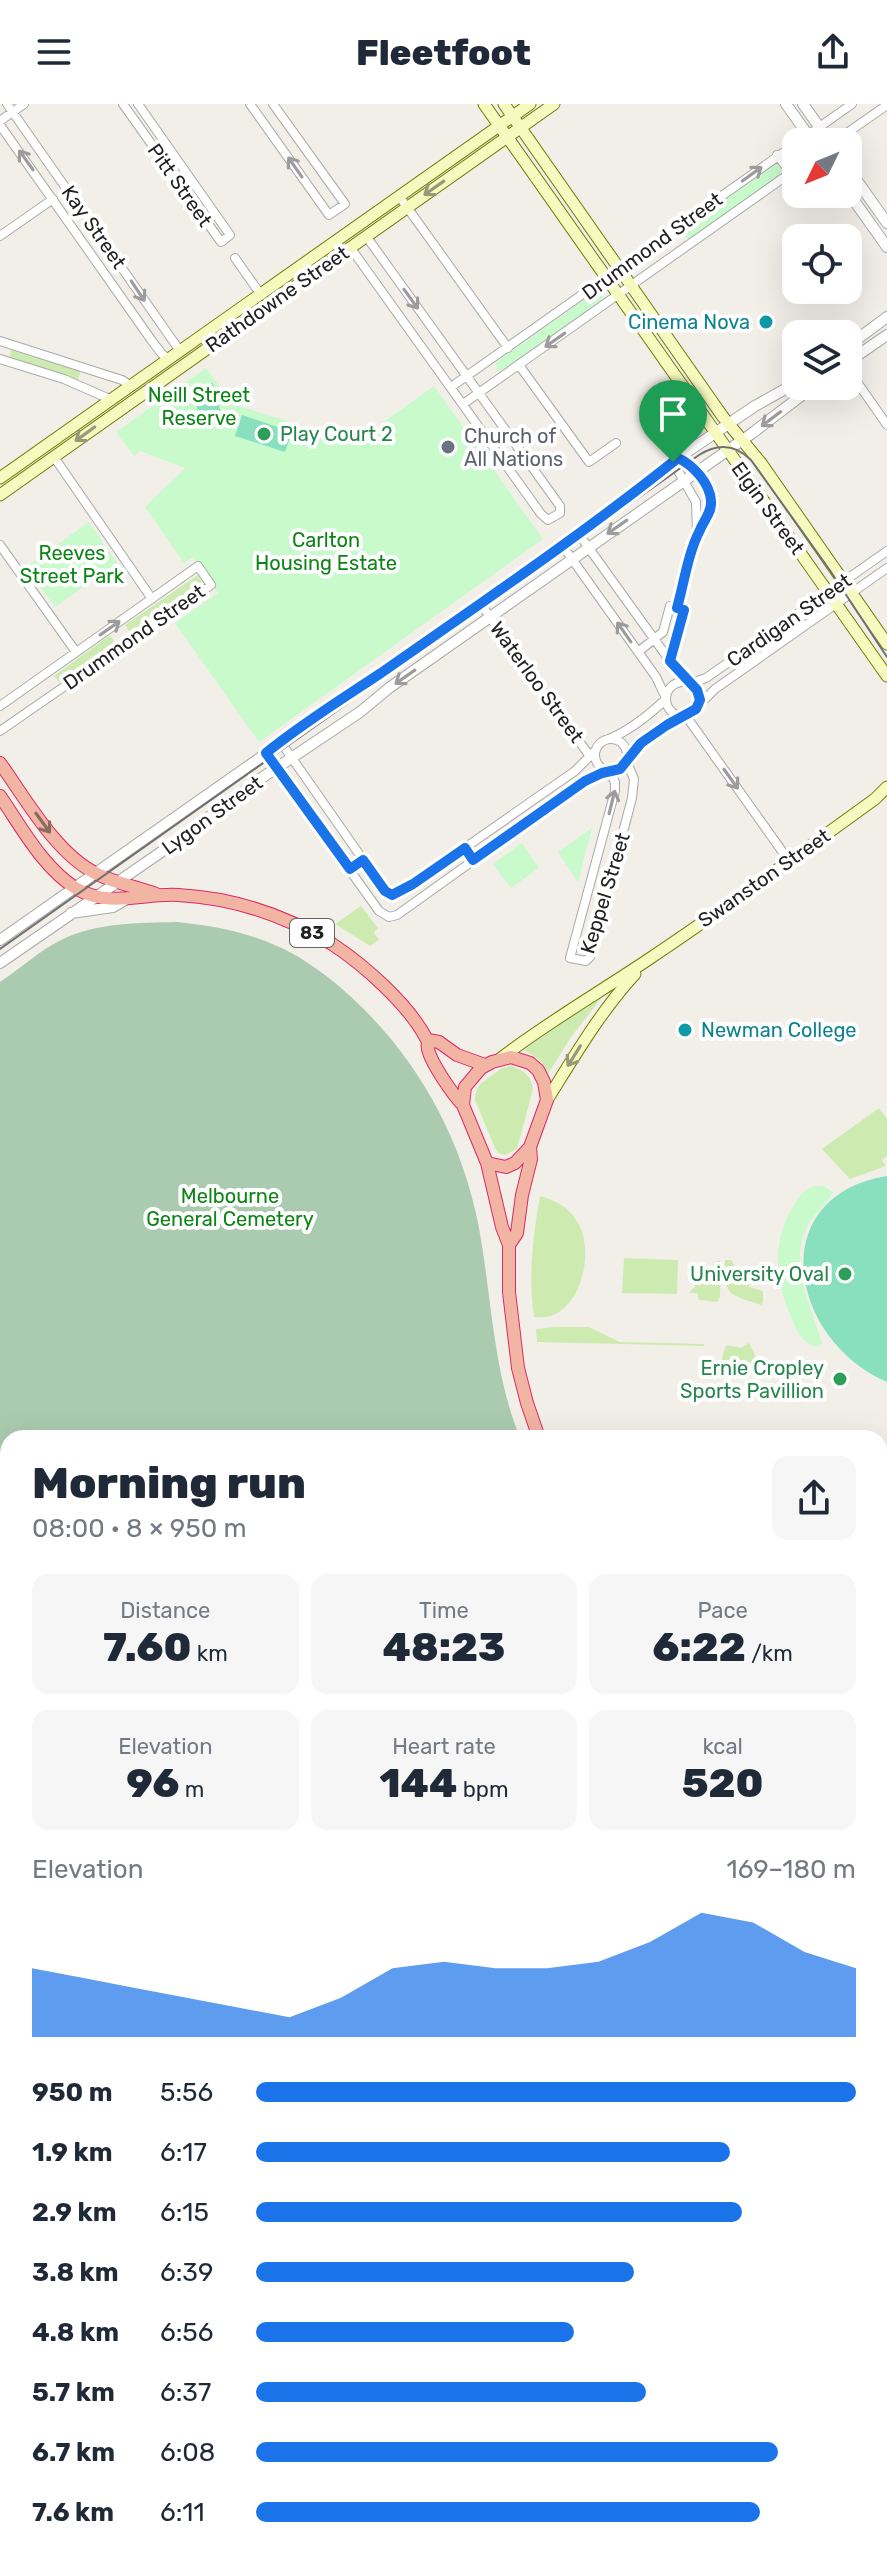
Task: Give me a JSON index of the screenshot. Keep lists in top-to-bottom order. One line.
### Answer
{"streets":{"highway":["83"],"main road":["Rathdowne Street","Elgin Street","Swanston Street"],"street":["Pitt Street","Kay Street","Drummond Street","Cardigan Street","Waterloo Street","Lygon Street","Keppel Street"]},"crossings":[["Kay Street","Rathdowne Street"],["Drummond Street","Elgin Street"],["Rathdowne Street","Elgin Street"],["Elgin Street","Cardigan Street"],["Elgin Street","Lygon Street"],["Waterloo Street","Lygon Street"],["Waterloo Street","Keppel Street"],["Lygon Street","83"],["Swanston Street","83"]],"parks":["Neill Street Reserve","Carlton Housing Estate","Reeves Street Park","Melbourne General Cemetery"],"places":["Cinema Nova","Play Court 2","Church of All Nations","Newman College","University Oval","Ernie Cropley Sports Pavillion"],"north":"bottom left","page":{"header":"Fleetfoot","heading":["Morning run","08:00 · 8 × 950 m"],"stats":[["Distance","7.60 km"],["Time","48:23"],["Pace","6:22 /km"],["Elevation","96 m"],["Heart rate","144 bpm"],["kcal","520"]],"chart":["Elevation","169–180 m"],"list":[{"name":"950 m","note":"5:56"},{"name":"1.9 km","note":"6:17"},{"name":"2.9 km","note":"6:15"},{"name":"3.8 km","note":"6:39"},{"name":"4.8 km","note":"6:56"},{"name":"5.7 km","note":"6:37"},{"name":"6.7 km","note":"6:08"},{"name":"7.6 km","note":"6:11"}]}}
